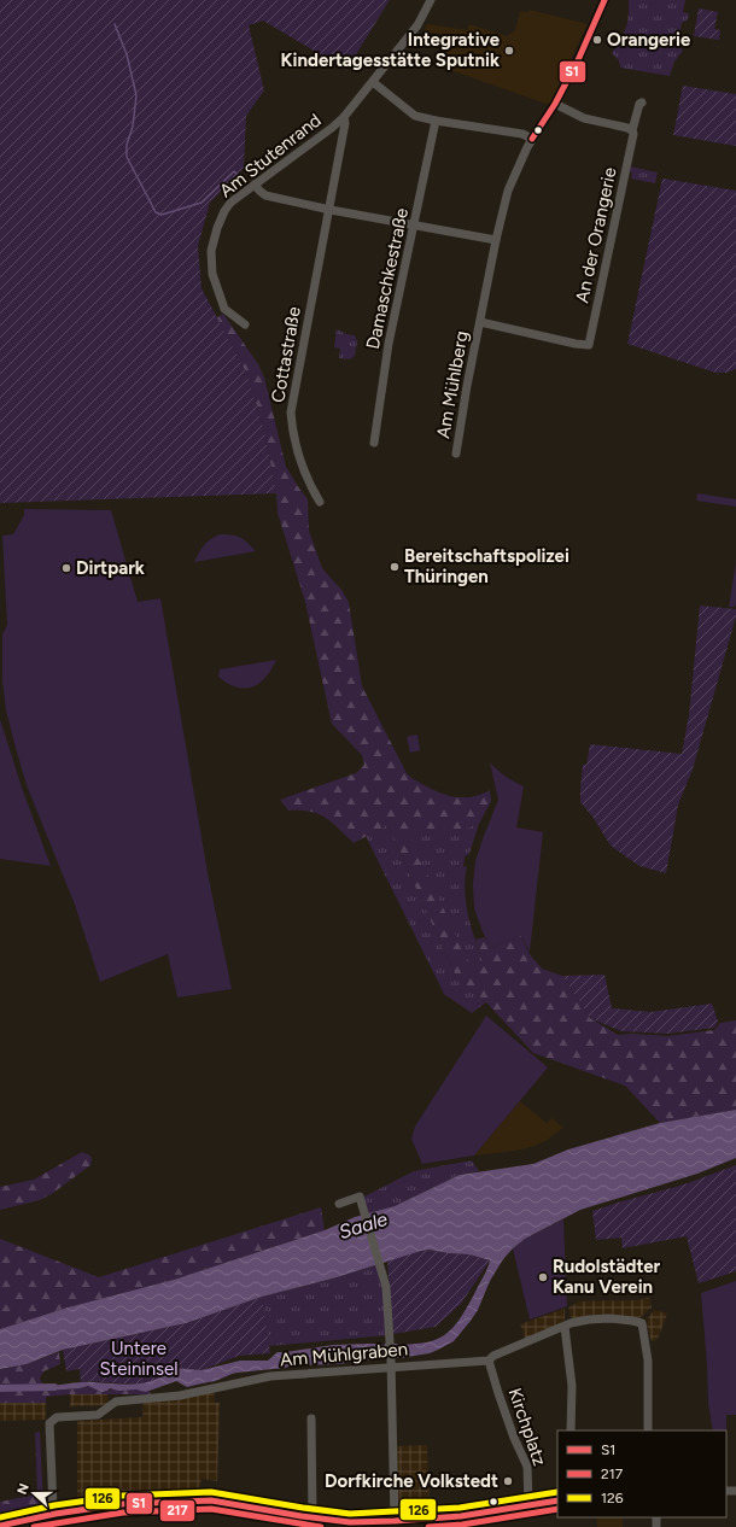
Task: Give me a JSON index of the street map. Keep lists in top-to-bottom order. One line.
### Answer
{"streets":{"street":["Am Stutenrand","An der Orangerie","Damaschkestraße","Cottastraße","Am Mühlberg","Am Mühlgraben","Kirchplatz"]},"crossings":[["Am Stutenrand","Cottastraße"],["An der Orangerie","Am Mühlberg"],["Am Mühlgraben","Kirchplatz"]],"water":["Saale"],"parks":["Untere Steininsel"],"places":["Orangerie","Integrative Kindertagesstätte Sputnik","Bereitschaftspolizei Thüringen","Dirtpark","Rudolstädter Kanu Verein","Dorfkirche Volkstedt"],"lines":["transit line S1","transit line 126","transit line 217"],"legend":["S1","217","126"],"north":"left"}
